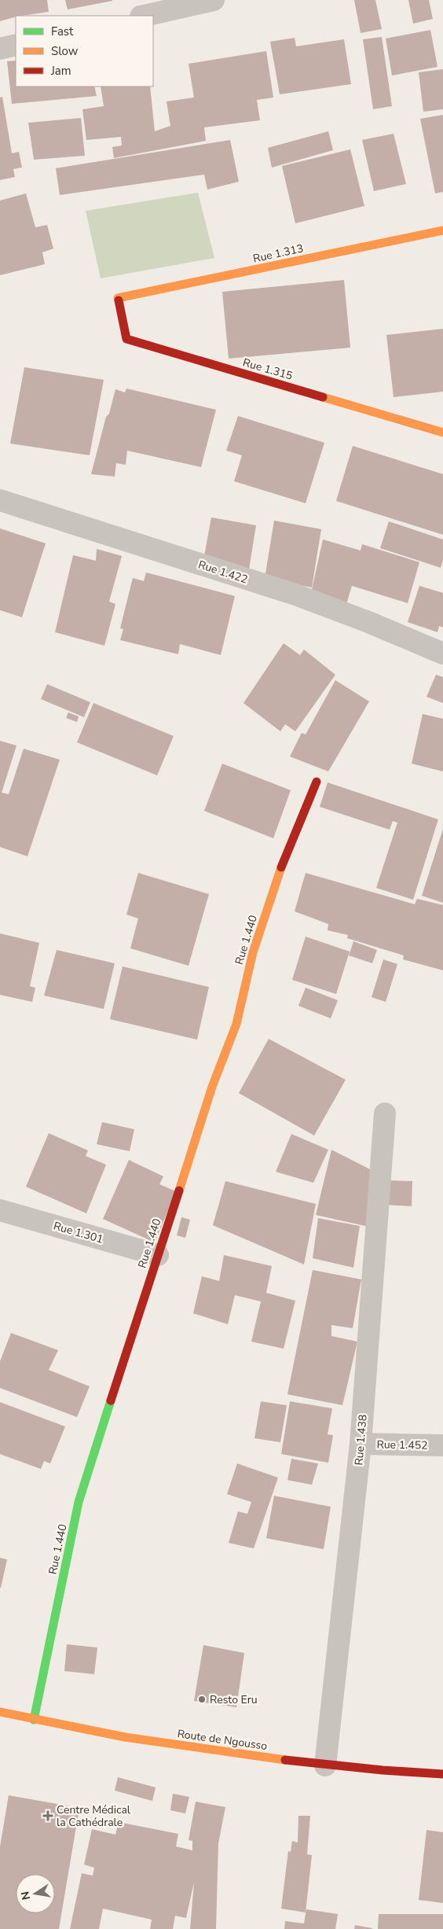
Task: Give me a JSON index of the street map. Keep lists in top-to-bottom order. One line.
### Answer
{"streets":{"street":["Rue 1.313","Rue 1.315","Rue 1.422","Rue 1.440","Rue 1.301","Rue 1.438","Rue 1.452","Route de Ngousso"]},"crossings":[["Rue 1.313","Rue 1.315"],["Rue 1.440","Rue 1.301"],["Rue 1.440","Route de Ngousso"],["Rue 1.438","Rue 1.452"],["Rue 1.438","Route de Ngousso"]],"places":{"other":["Resto Eru"],"health":["Centre Médical la Cathédrale"]},"legend":["Fast","Slow","Jam"],"north":"left"}
